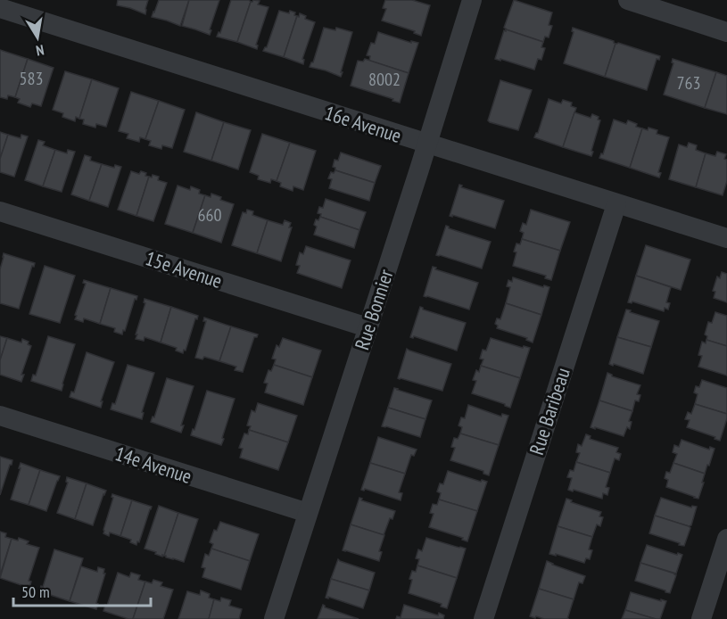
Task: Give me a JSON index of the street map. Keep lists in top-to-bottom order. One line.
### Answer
{"streets":{"street":["16e Avenue","15e Avenue","Rue Bonnier","Rue Baribeau","14e Avenue"]},"crossings":[["16e Avenue","Rue Bonnier"],["16e Avenue","Rue Baribeau"],["15e Avenue","Rue Bonnier"],["Rue Bonnier","14e Avenue"]],"house_numbers":["583","8002","763","660"],"scale_bar":"50 m","north":"bottom"}
